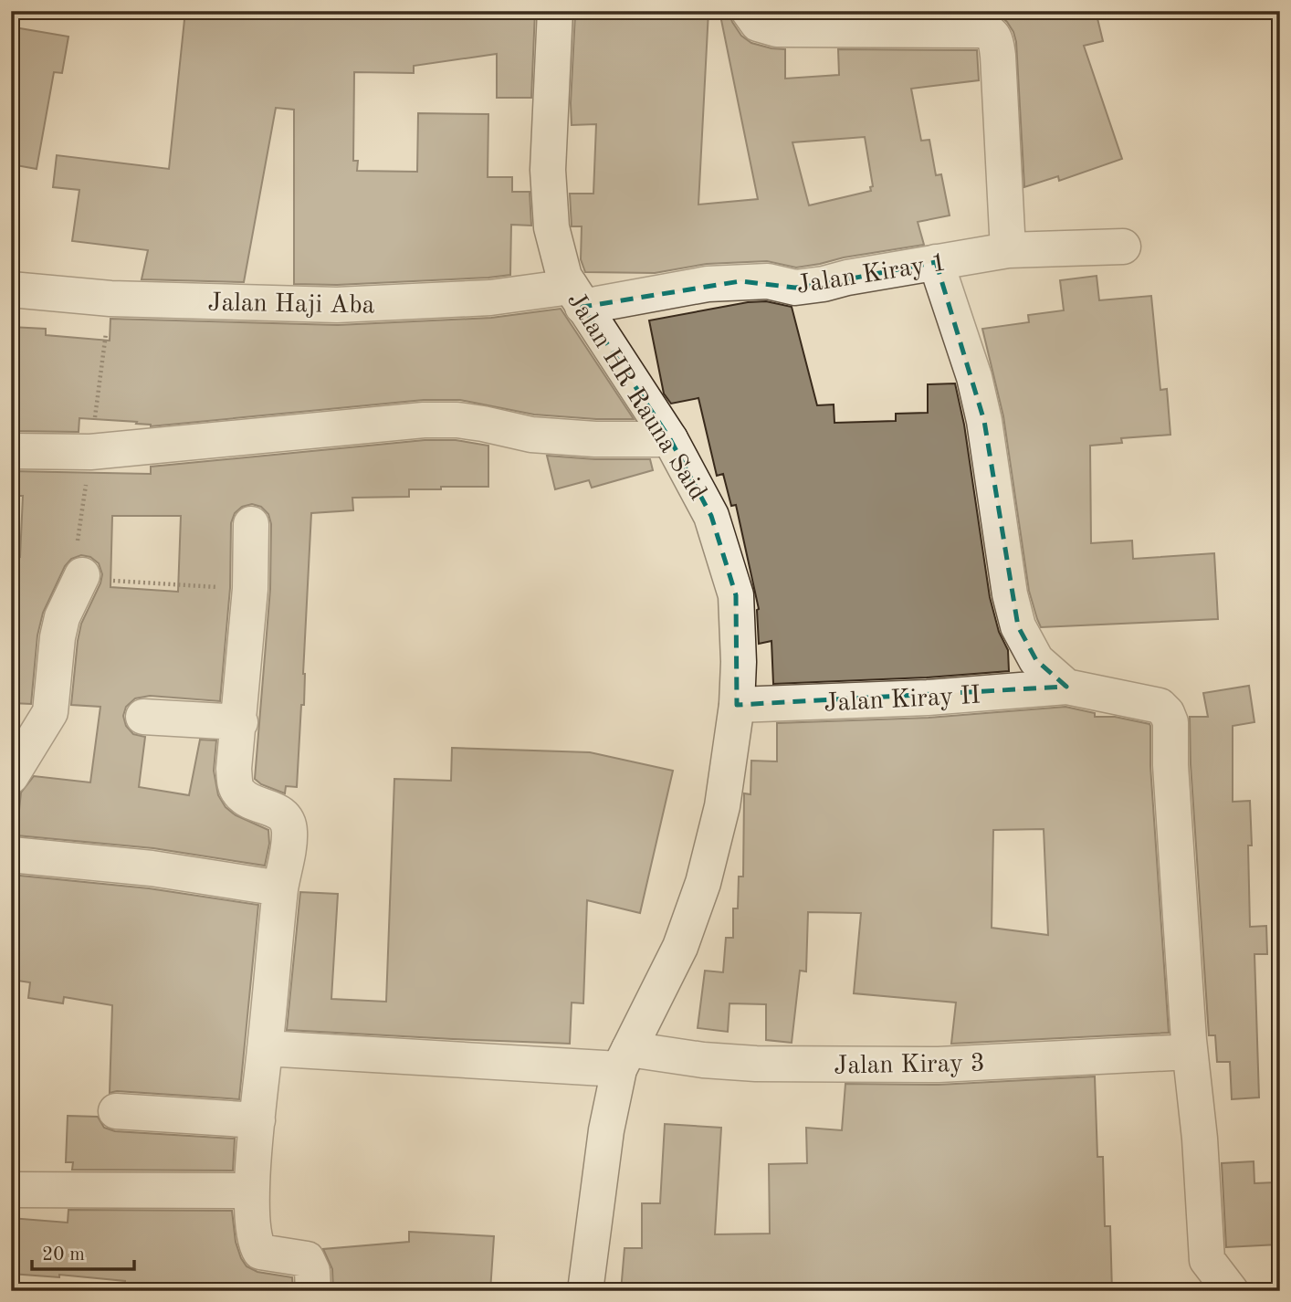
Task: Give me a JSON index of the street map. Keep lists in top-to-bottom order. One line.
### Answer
{"streets":{"street":["Jalan Kiray 1","Jalan Haji Aba","Jalan HR Rauna Said","Jalan Kiray II","Jalan Kiray 3"]},"crossings":[["Jalan Kiray 1","Jalan Haji Aba"],["Jalan Kiray 1","Jalan HR Rauna Said"],["Jalan Haji Aba","Jalan HR Rauna Said"],["Jalan HR Rauna Said","Jalan Kiray II"],["Jalan HR Rauna Said","Jalan Kiray 3"]],"scale_bar":"20 m"}
